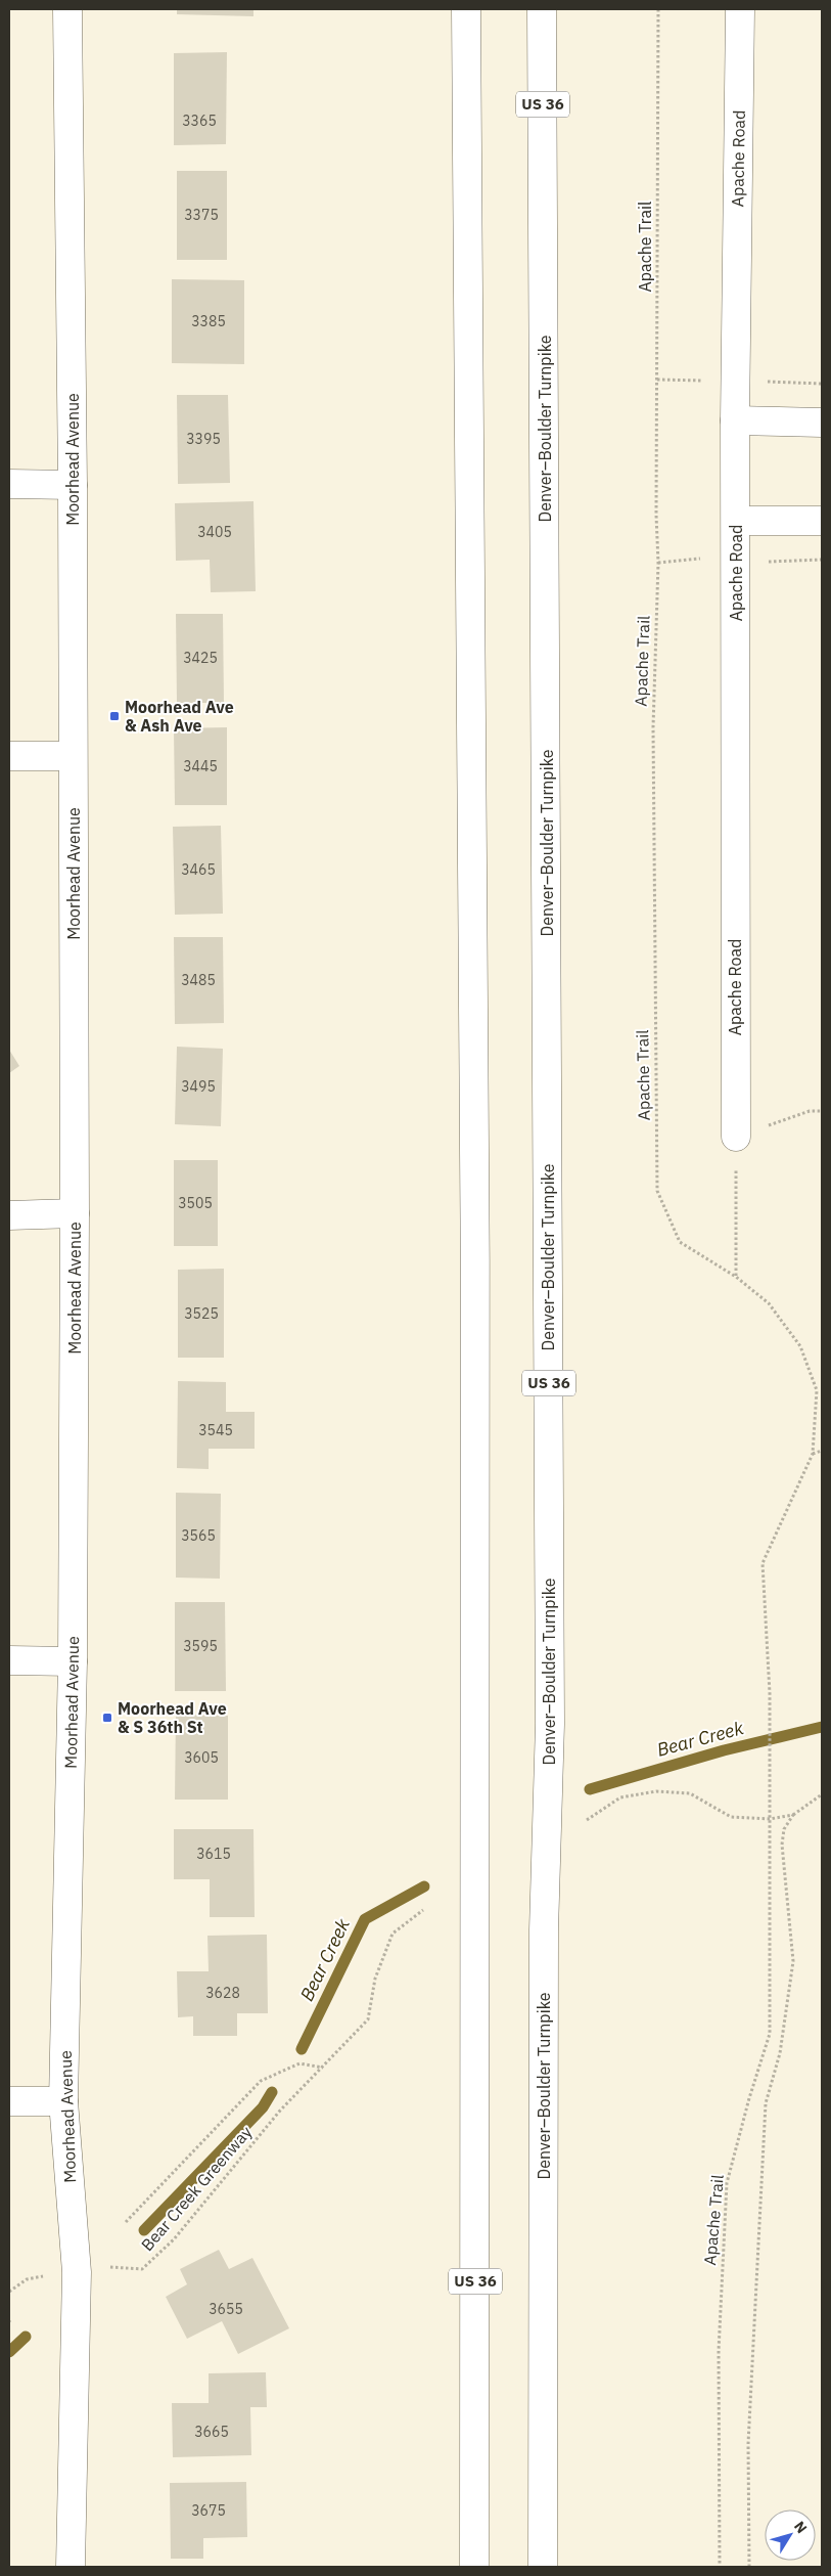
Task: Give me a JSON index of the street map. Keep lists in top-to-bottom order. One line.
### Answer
{"streets":{"main road":["US 36","Apache Road","Denver–Boulder Turnpike","Moorhead Avenue"],"path":["Apache Trail","Bear Creek Greenway"]},"crossings":[["Moorhead Avenue","Bear Creek Greenway"]],"water":["Bear Creek"],"places":{"transit":["Moorhead Ave & Ash Ave","Moorhead Ave & S 36th St"]},"house_numbers":["3365","3375","3385","3395","3405","3425","3445","3465","3485","3495","3505","3525","3545","3565","3595","3605","3615","3628","3655","3665","3675"],"north":"top right"}
